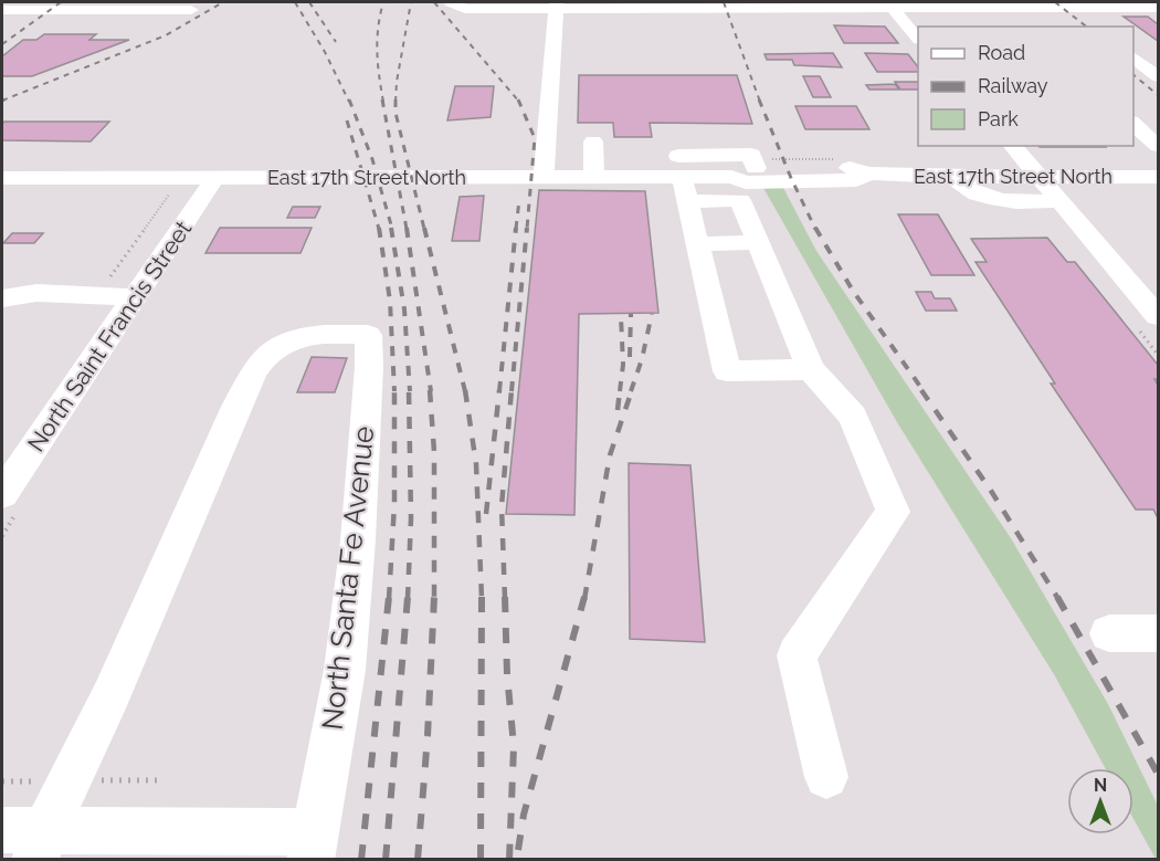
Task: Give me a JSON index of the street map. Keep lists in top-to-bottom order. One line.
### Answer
{"streets":{"street":["East 17th Street North","North Saint Francis Street","North Santa Fe Avenue"]},"crossings":[["East 17th Street North","North Saint Francis Street"]],"legend":["Road","Railway","Park"],"north":"top"}
